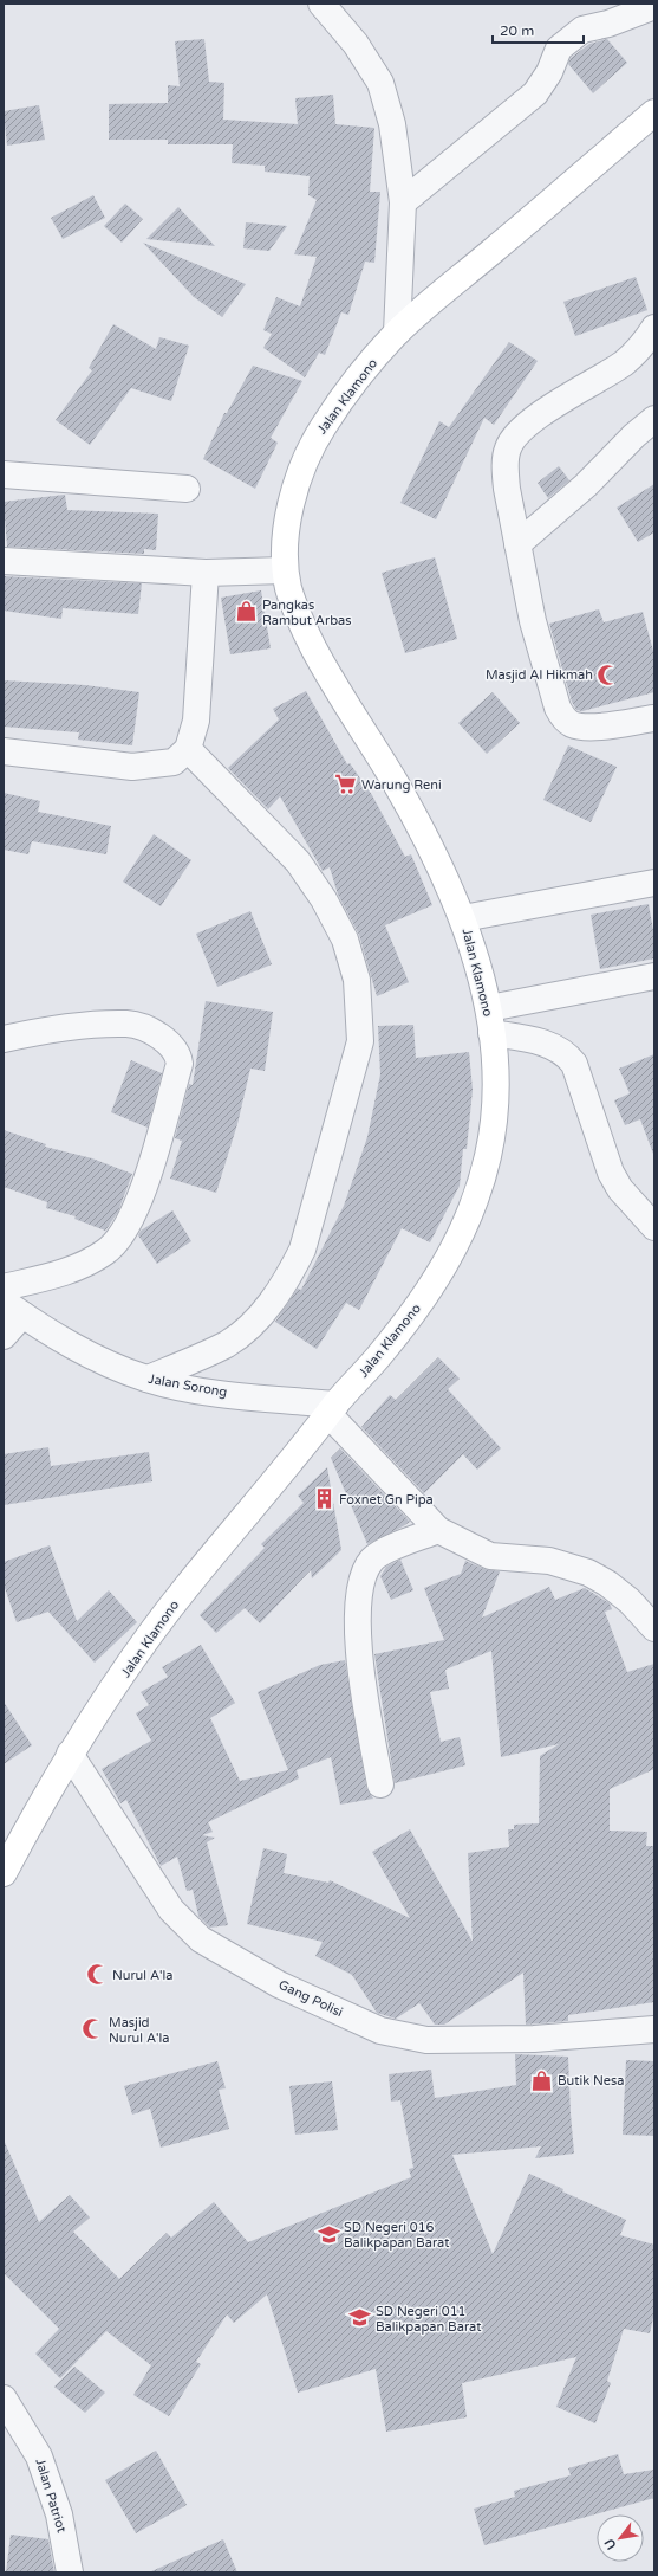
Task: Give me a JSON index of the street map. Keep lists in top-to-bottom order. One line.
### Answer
{"streets":{"main road":["Jalan Klamono"],"street":["Jalan Sorong","Gang Polisi","Jalan Patriot"]},"crossings":[["Jalan Klamono","Jalan Sorong"],["Jalan Klamono","Gang Polisi"]],"places":{"shop":["Pangkas Rambut Arbas","Butik Nesa"],"mosque":["Masjid Al Hikmah","Nurul A'la","Masjid Nurul A'la"],"supermarket":["Warung Reni"],"building":["Foxnet Gn Pipa"],"school or university":["SD Negeri 016 Balikpapan Barat","SD Negeri 011 Balikpapan Barat"]},"scale_bar":"20 m","north":"bottom left"}
